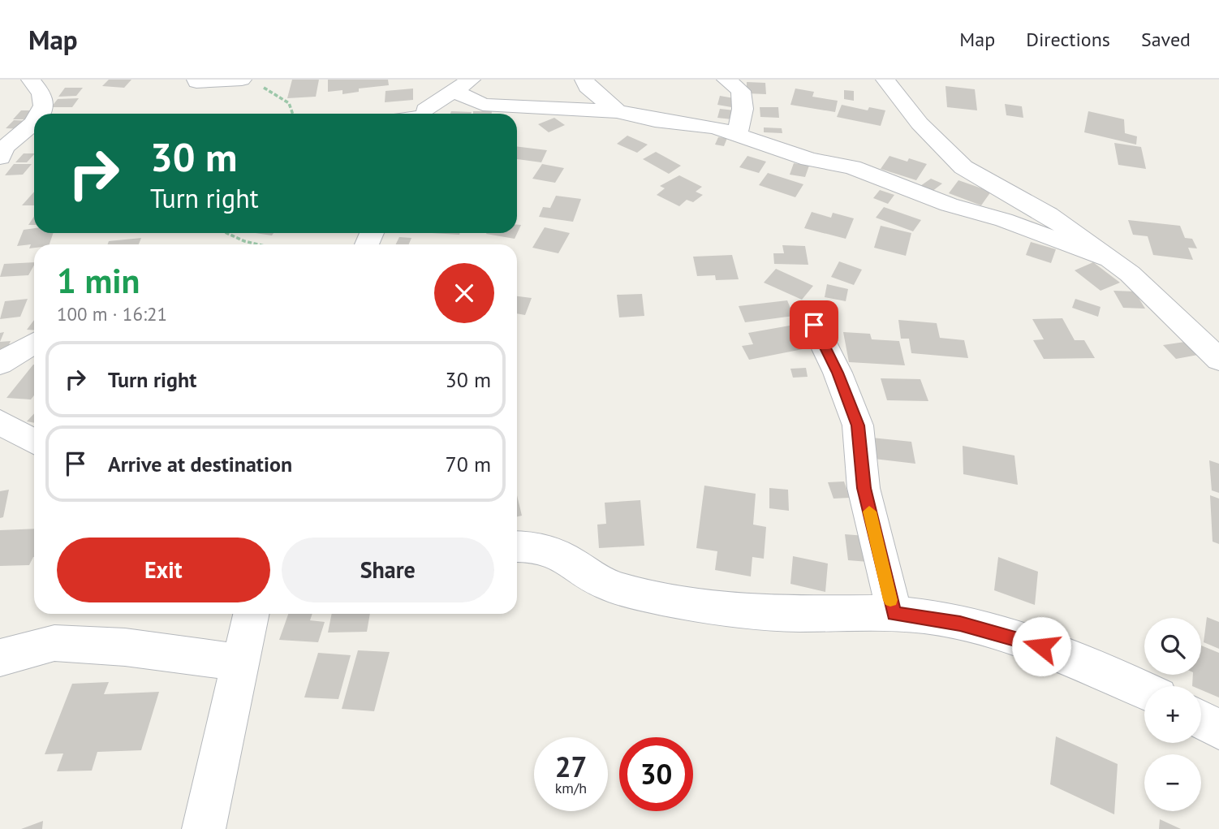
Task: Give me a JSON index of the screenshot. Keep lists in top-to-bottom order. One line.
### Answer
{"page":{"header":"Map","nav":["Map","Directions","Saved"],"turn":["30 m","Turn right"],"heading":["1 min","100 m · 16:21"],"list":[{"name":"Turn right","value":"30 m"},{"name":"Arrive at destination","value":"70 m"}],"buttons":["Exit","Share"],"map_buttons":["+","−"],"speed":"27 km/h","limit":"30"}}
